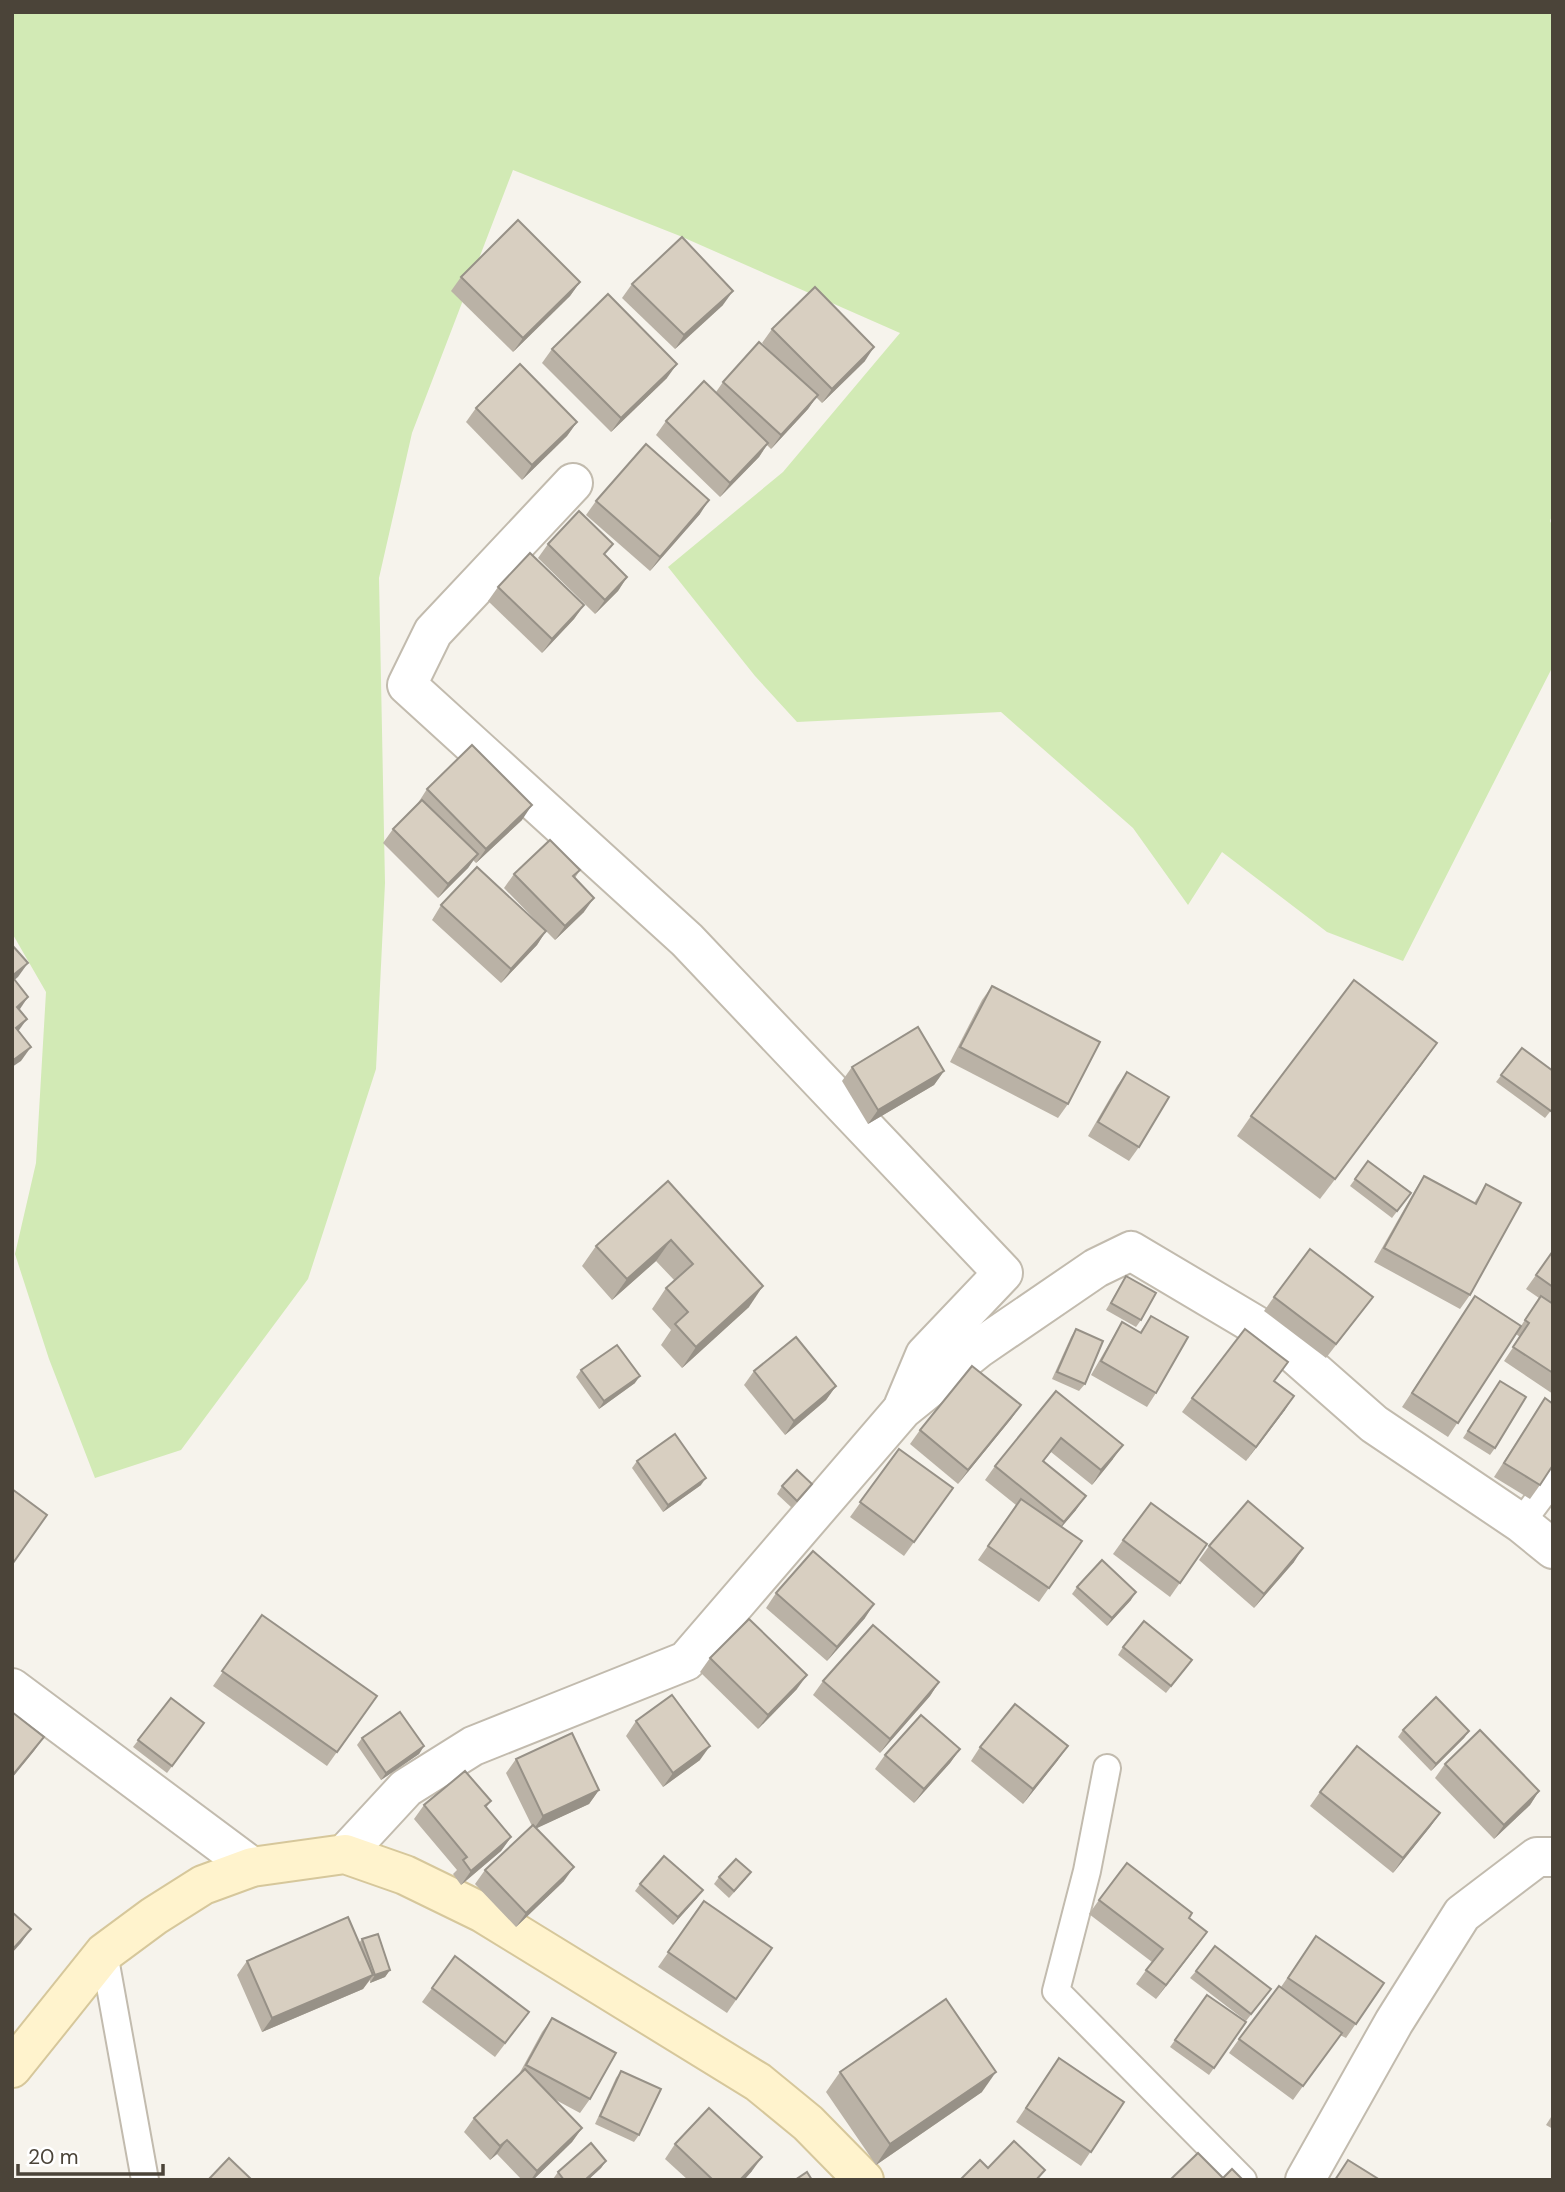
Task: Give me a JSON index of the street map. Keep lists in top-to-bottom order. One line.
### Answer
{"scale_bar":"20 m"}
